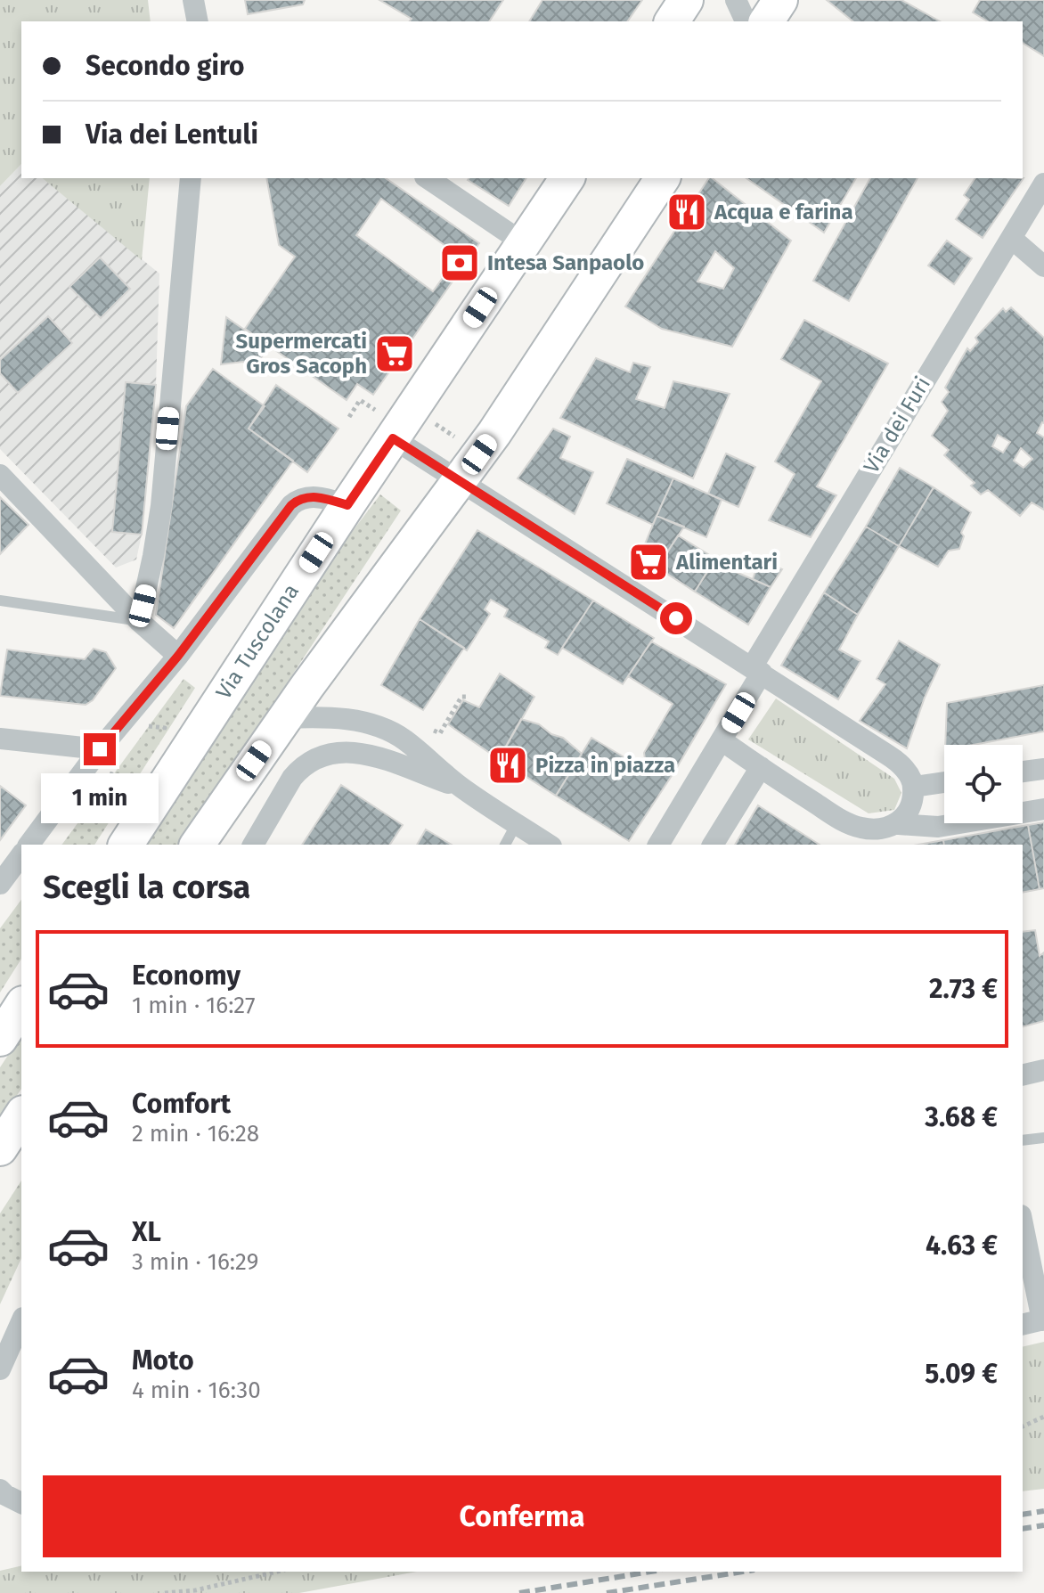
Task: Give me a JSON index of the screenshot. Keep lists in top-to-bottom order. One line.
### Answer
{"streets":{"main road":["Via Tuscolana"],"street":["Via dei Furi"]},"places":{"restaurant":["Acqua e farina","Pizza in piazza"],"bank":["Intesa Sanpaolo"],"supermarket":["Supermercati Gros Sacoph","Alimentari"]},"page":{"banner":["Secondo giro","Via dei Lentuli"],"bubble":"1 min","heading":"Scegli la corsa","list":[{"name":"Economy","note":"1 min · 16:27","value":"2.73 €"},{"name":"Comfort","note":"2 min · 16:28","value":"3.68 €"},{"name":"XL","note":"3 min · 16:29","value":"4.63 €"},{"name":"Moto","note":"4 min · 16:30","value":"5.09 €"}],"buttons":"Conferma"}}
